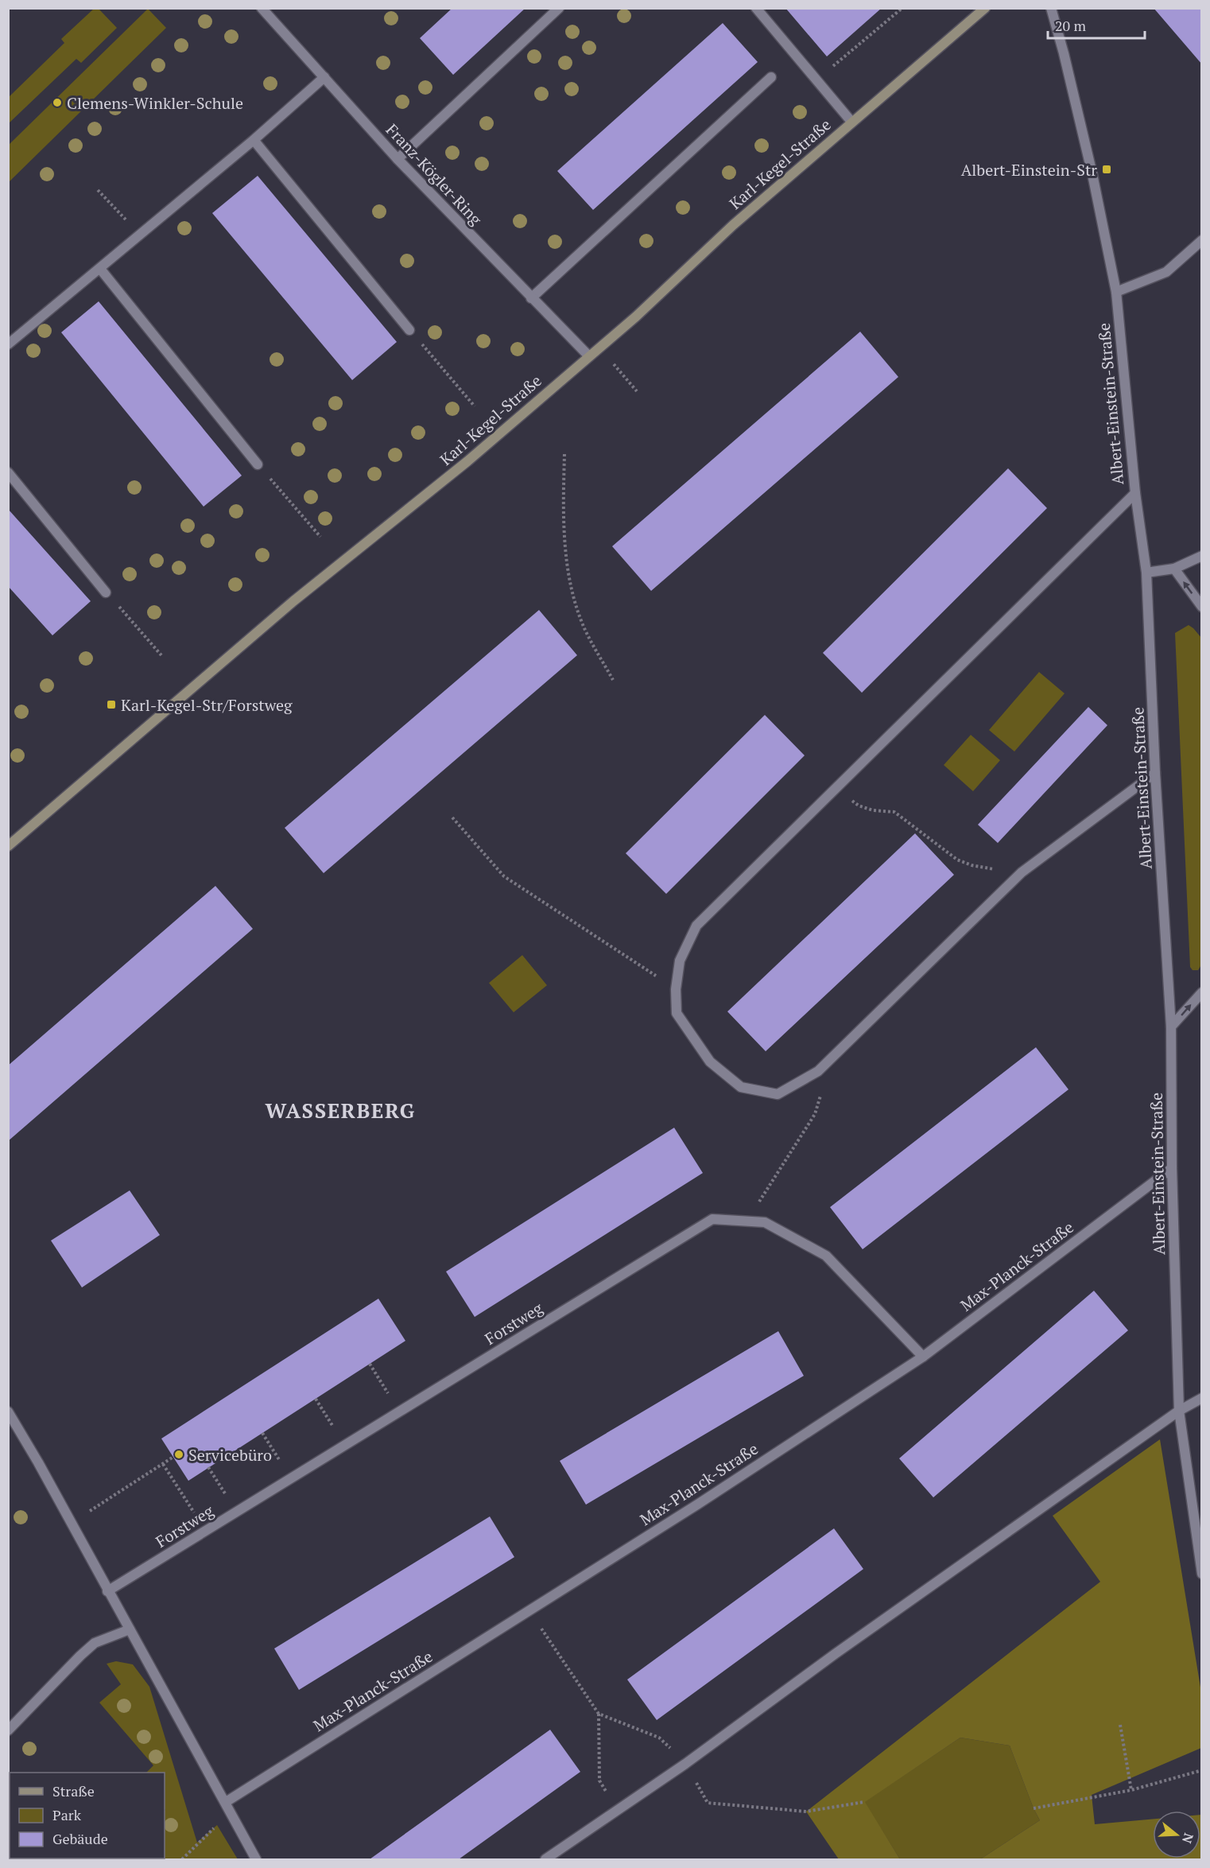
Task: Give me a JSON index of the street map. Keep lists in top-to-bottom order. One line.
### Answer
{"streets":{"street":["Karl-Kegel-Straße","Franz-Kögler-Ring","Albert-Einstein-Straße","Max-Planck-Straße","Forstweg"]},"crossings":[["Karl-Kegel-Straße","Franz-Kögler-Ring"],["Albert-Einstein-Straße","Max-Planck-Straße"],["Max-Planck-Straße","Forstweg"]],"districts":["WASSERBERG"],"places":{"other":["Clemens-Winkler-Schule","Servicebüro"],"transit":["Albert-Einstein-Str","Karl-Kegel-Str/Forstweg"]},"legend":["Straße","Park","Gebäude"],"scale_bar":"20 m","north":"right"}
